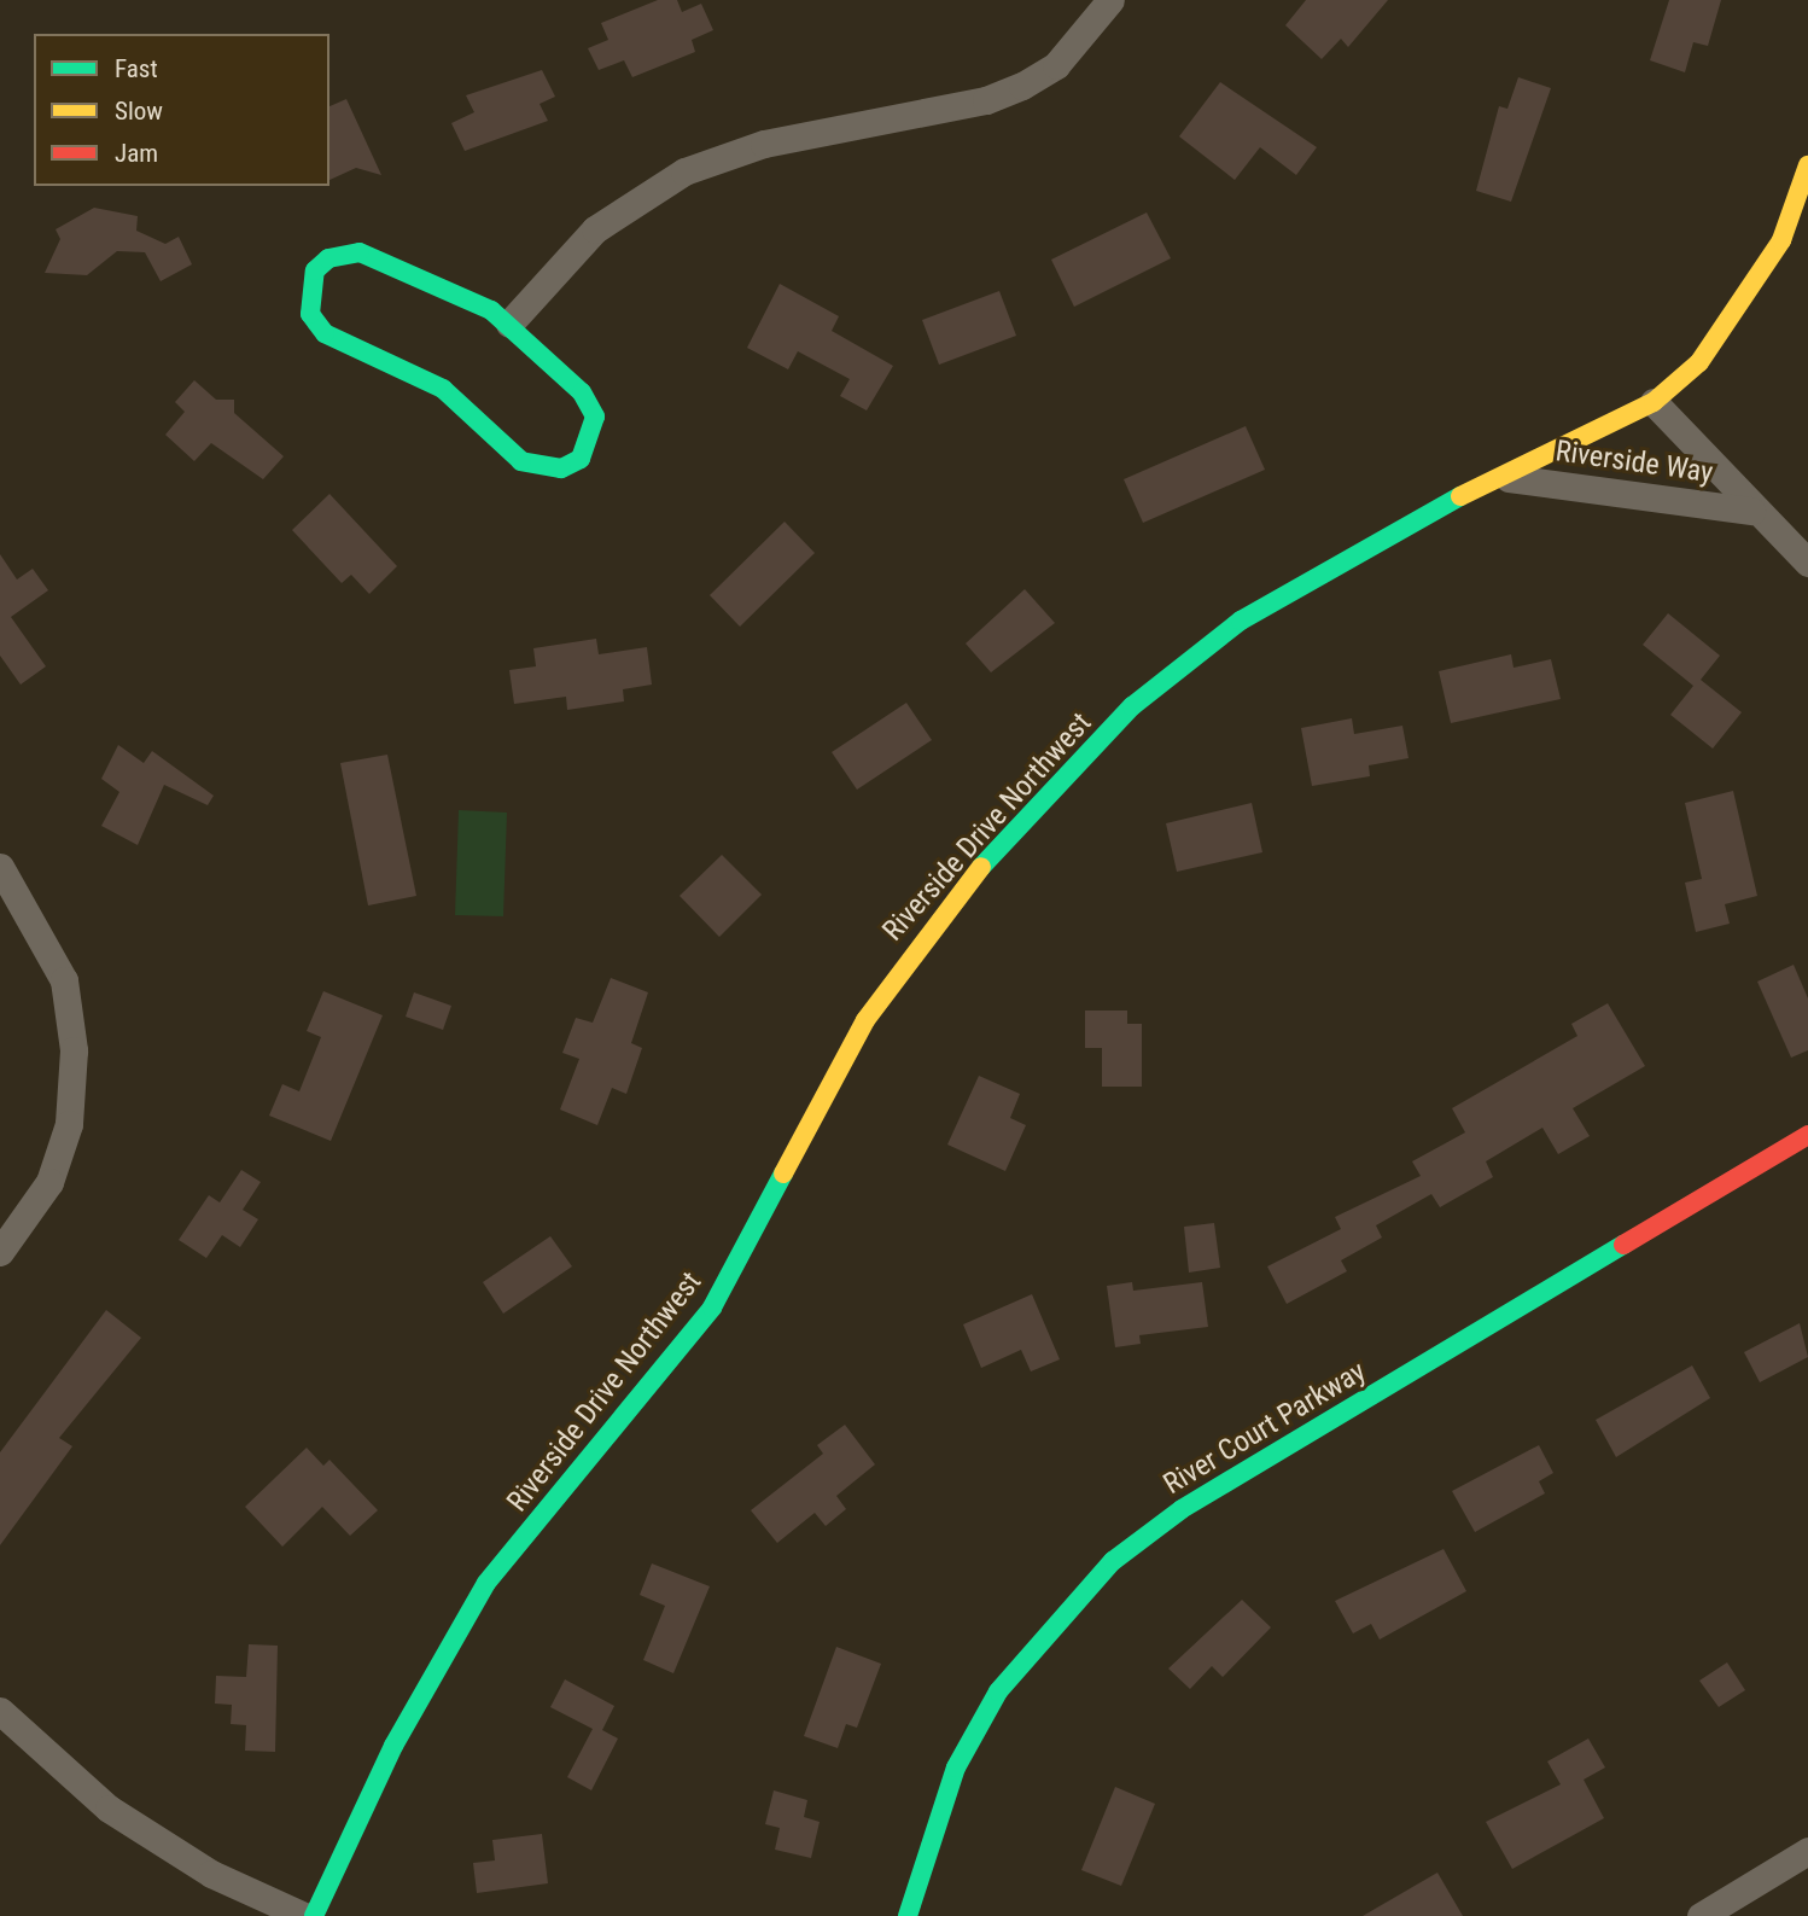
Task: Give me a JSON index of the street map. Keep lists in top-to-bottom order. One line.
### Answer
{"streets":{"street":["Riverside Way","Riverside Drive Northwest","River Court Parkway"]},"crossings":[["Riverside Way","Riverside Drive Northwest"]],"legend":["Fast","Slow","Jam"]}
